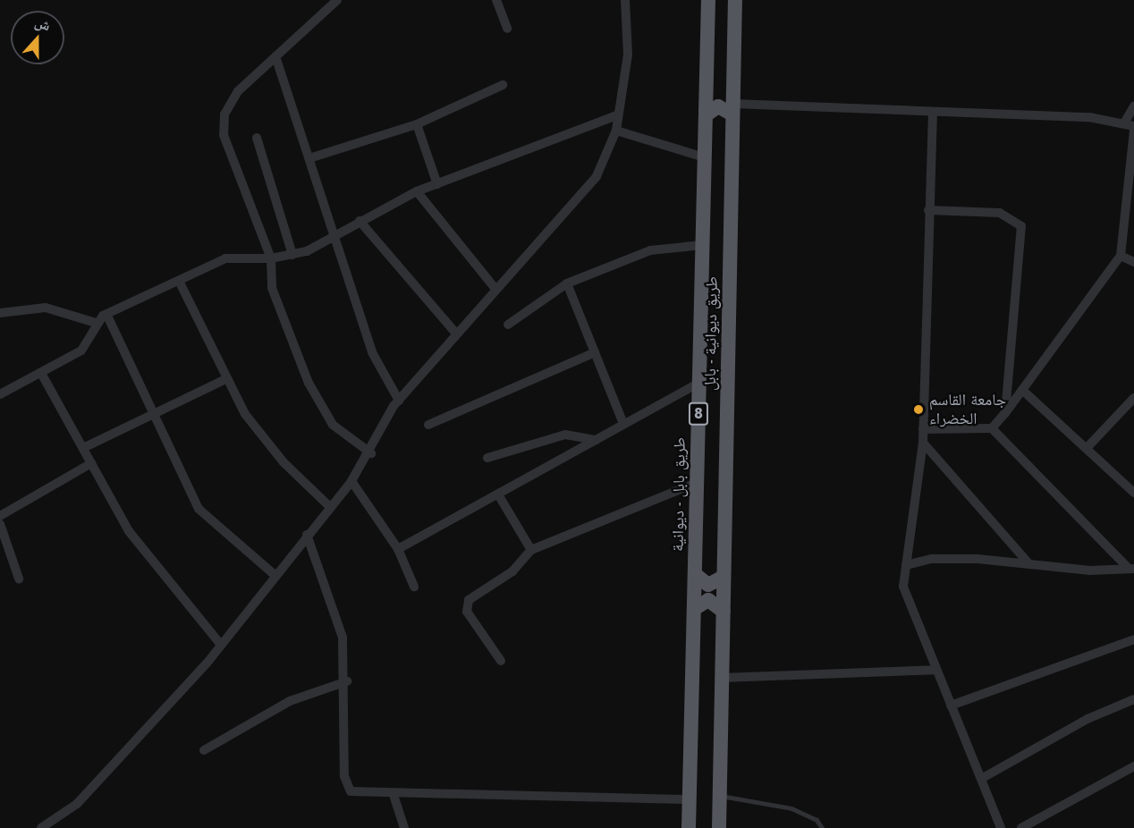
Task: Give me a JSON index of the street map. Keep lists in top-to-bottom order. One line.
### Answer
{"streets":{"highway":["طريق ديوانية - بابل","8","طريق بابل - ديوانية"]},"places":["جامعة القاسم الخضراء"],"north":"top"}
